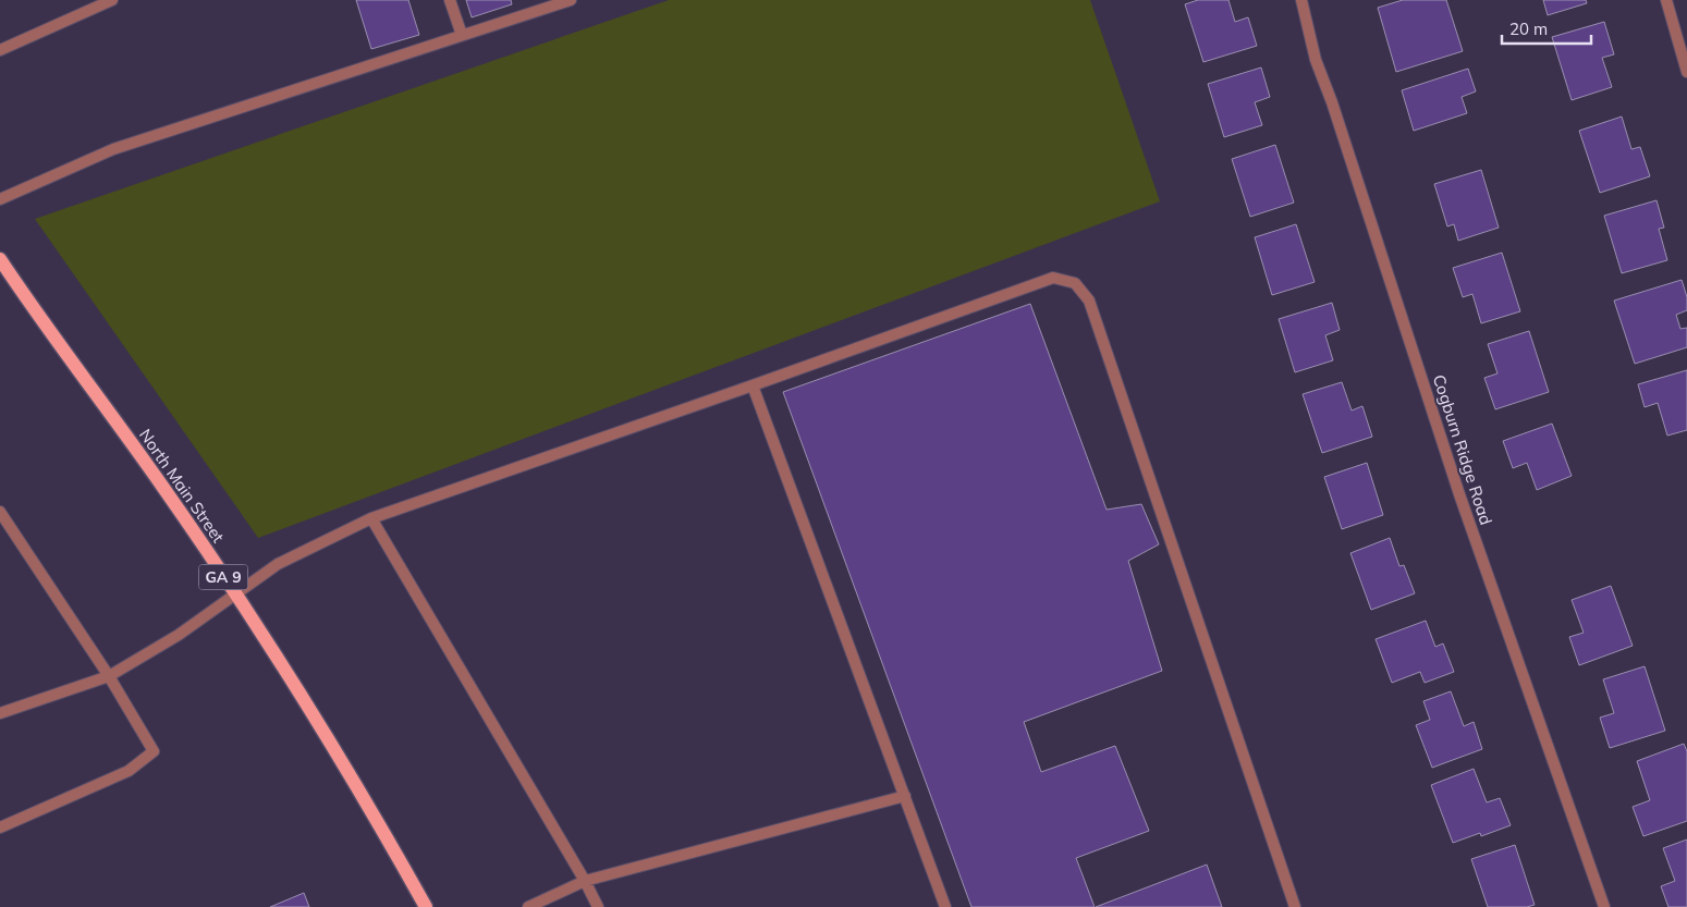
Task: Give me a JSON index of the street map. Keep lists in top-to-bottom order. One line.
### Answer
{"streets":{"main road":["North Main Street","GA 9"],"street":["Cogburn Ridge Road"]},"scale_bar":"20 m"}
